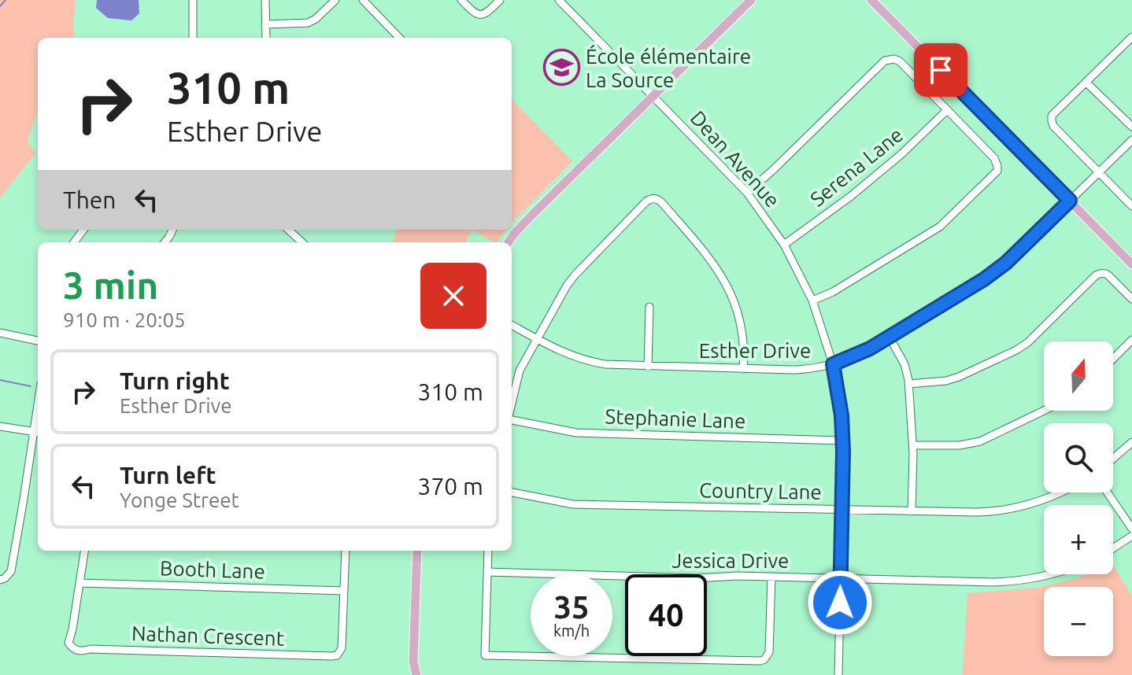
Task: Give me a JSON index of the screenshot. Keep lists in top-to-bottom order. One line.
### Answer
{"streets":{"street":["Dean Avenue","Serena Lane","Esther Drive","Stephanie Lane","Country Lane","Jessica Drive","Booth Lane","Nathan Crescent"]},"crossings":[["Dean Avenue","Serena Lane"],["Dean Avenue","Esther Drive"],["Dean Avenue","Stephanie Lane"],["Dean Avenue","Country Lane"],["Dean Avenue","Jessica Drive"],["Esther Drive","Stephanie Lane"],["Booth Lane","Nathan Crescent"]],"places":{"school or university":["École élémentaire La Source"]},"north":"top","page":{"turn":["310 m","Esther Drive"],"then":"Then","heading":["3 min","910 m · 20:05"],"map_buttons":["+","−"],"list":[{"name":"Turn right","note":"Esther Drive","value":"310 m"},{"name":"Turn left","note":"Yonge Street","value":"370 m"}],"speed":"35 km/h","limit":"40"}}
